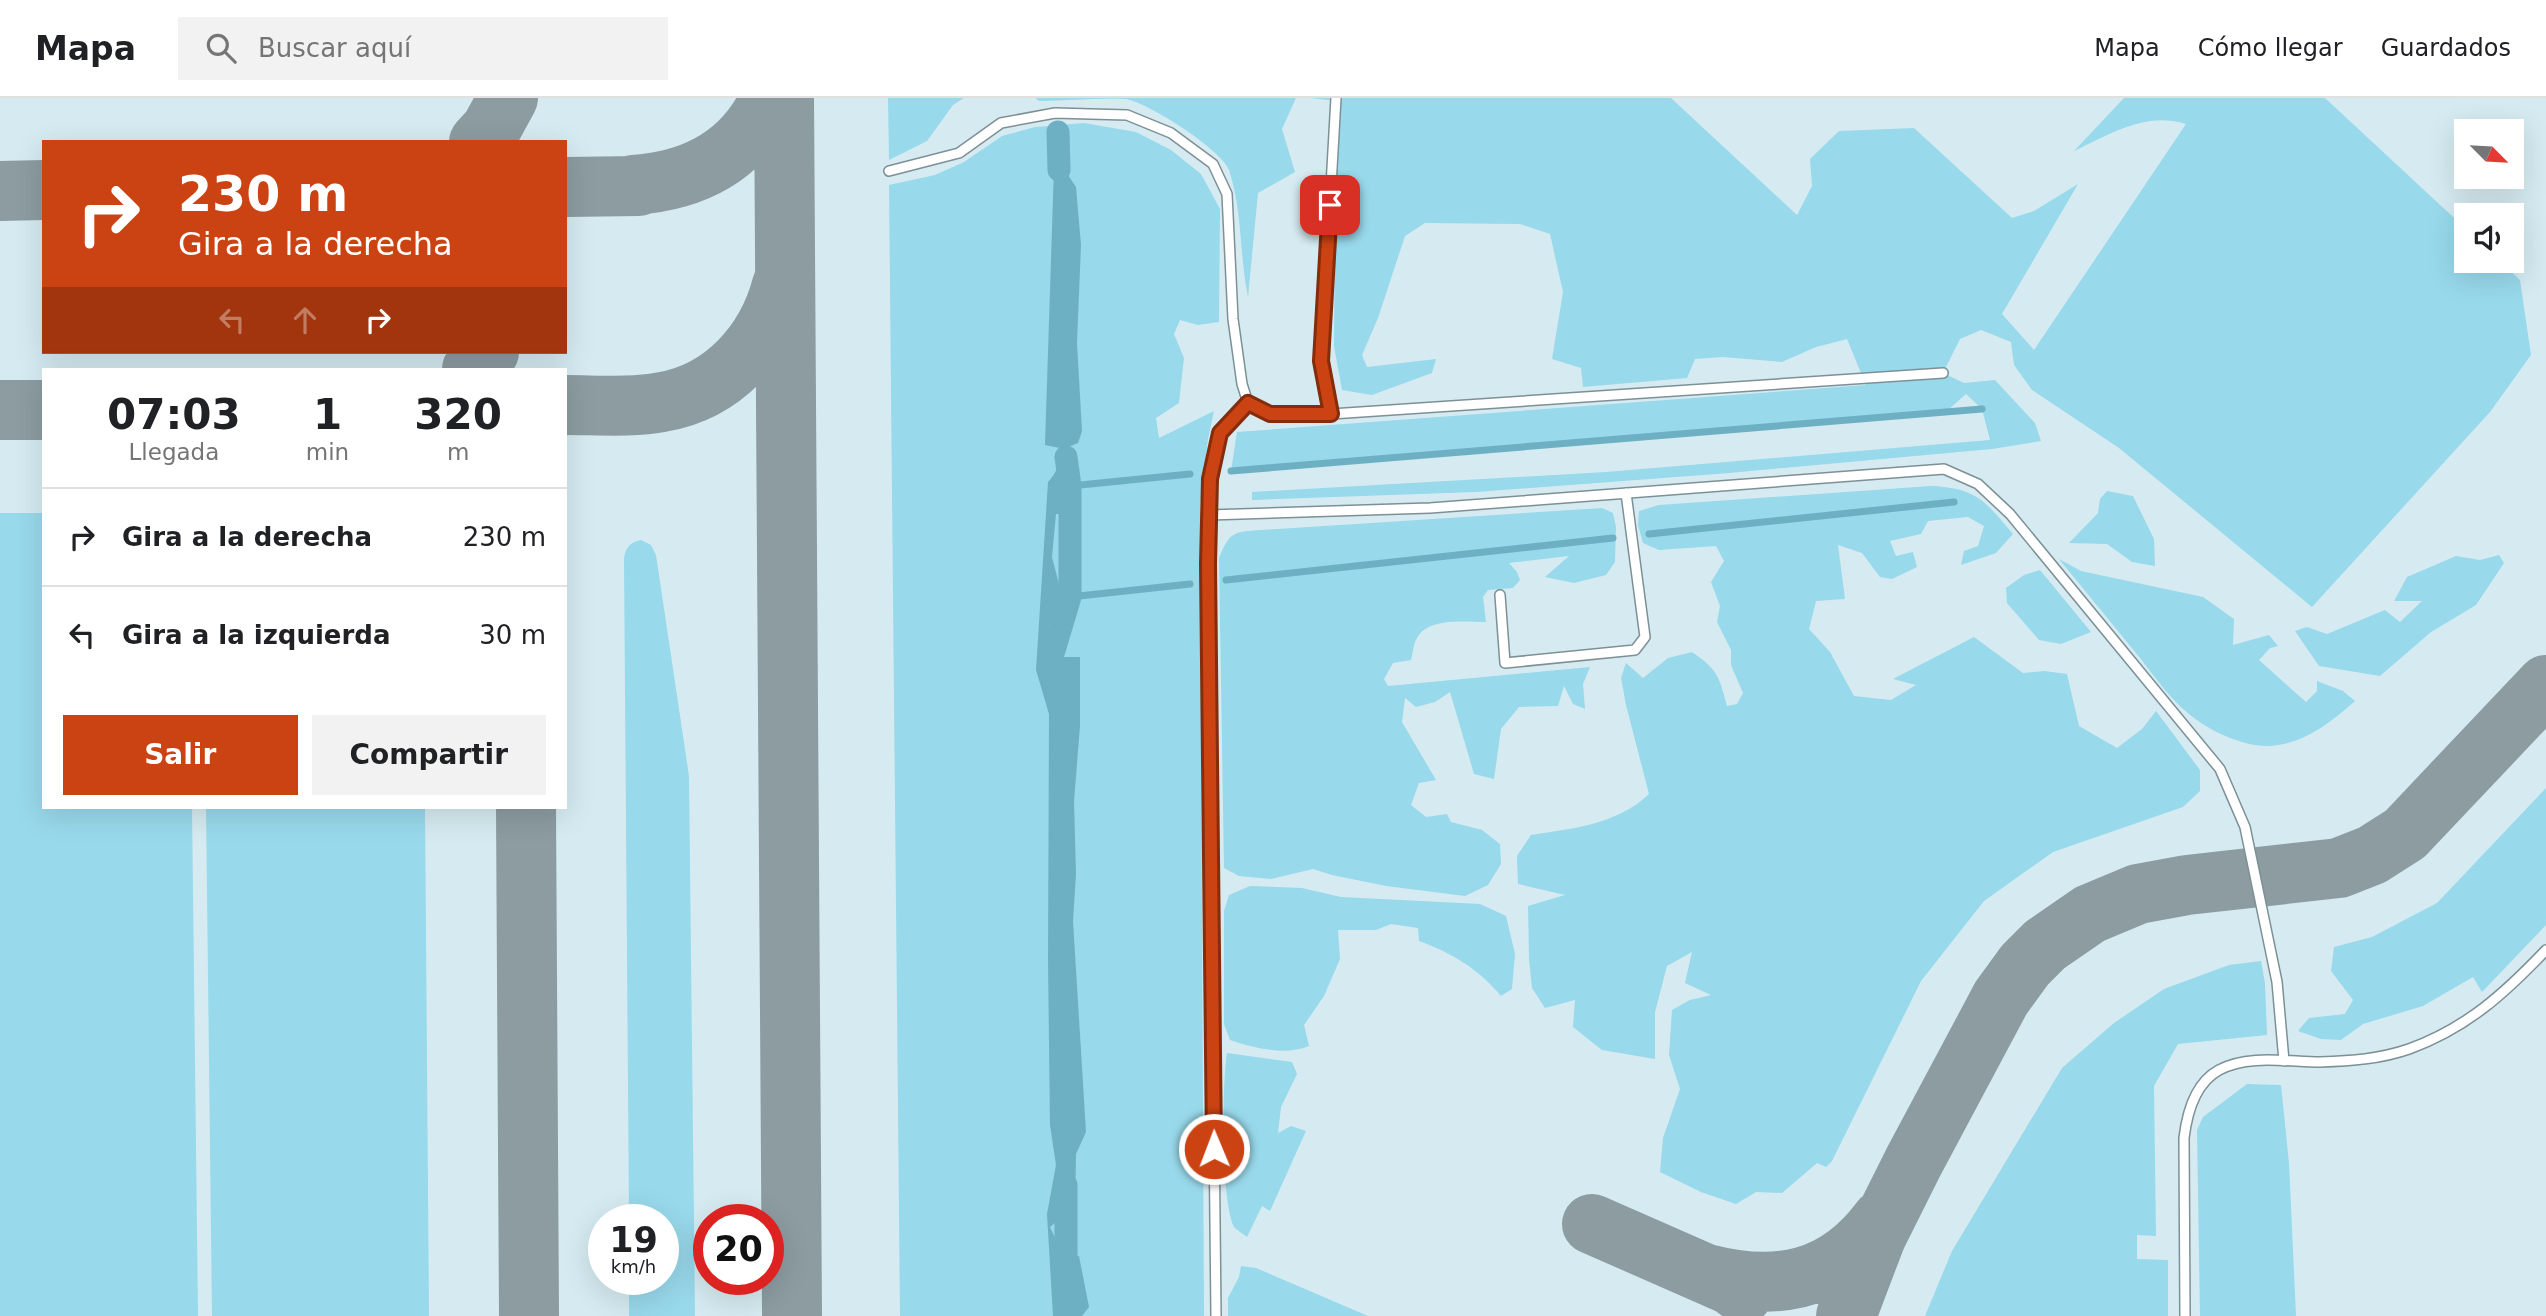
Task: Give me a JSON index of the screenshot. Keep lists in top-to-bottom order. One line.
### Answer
{"north":"bottom right","page":{"header":"Mapa","search":"Buscar aquí","nav":["Mapa","Cómo llegar","Guardados"],"turn":["230 m","Gira a la derecha"],"eta":["07:03","Llegada","1","min","320","m"],"list":[{"name":"Gira a la derecha","value":"230 m"},{"name":"Gira a la izquierda","value":"30 m"}],"buttons":["Salir","Compartir"],"speed":"19 km/h","limit":"20"}}
